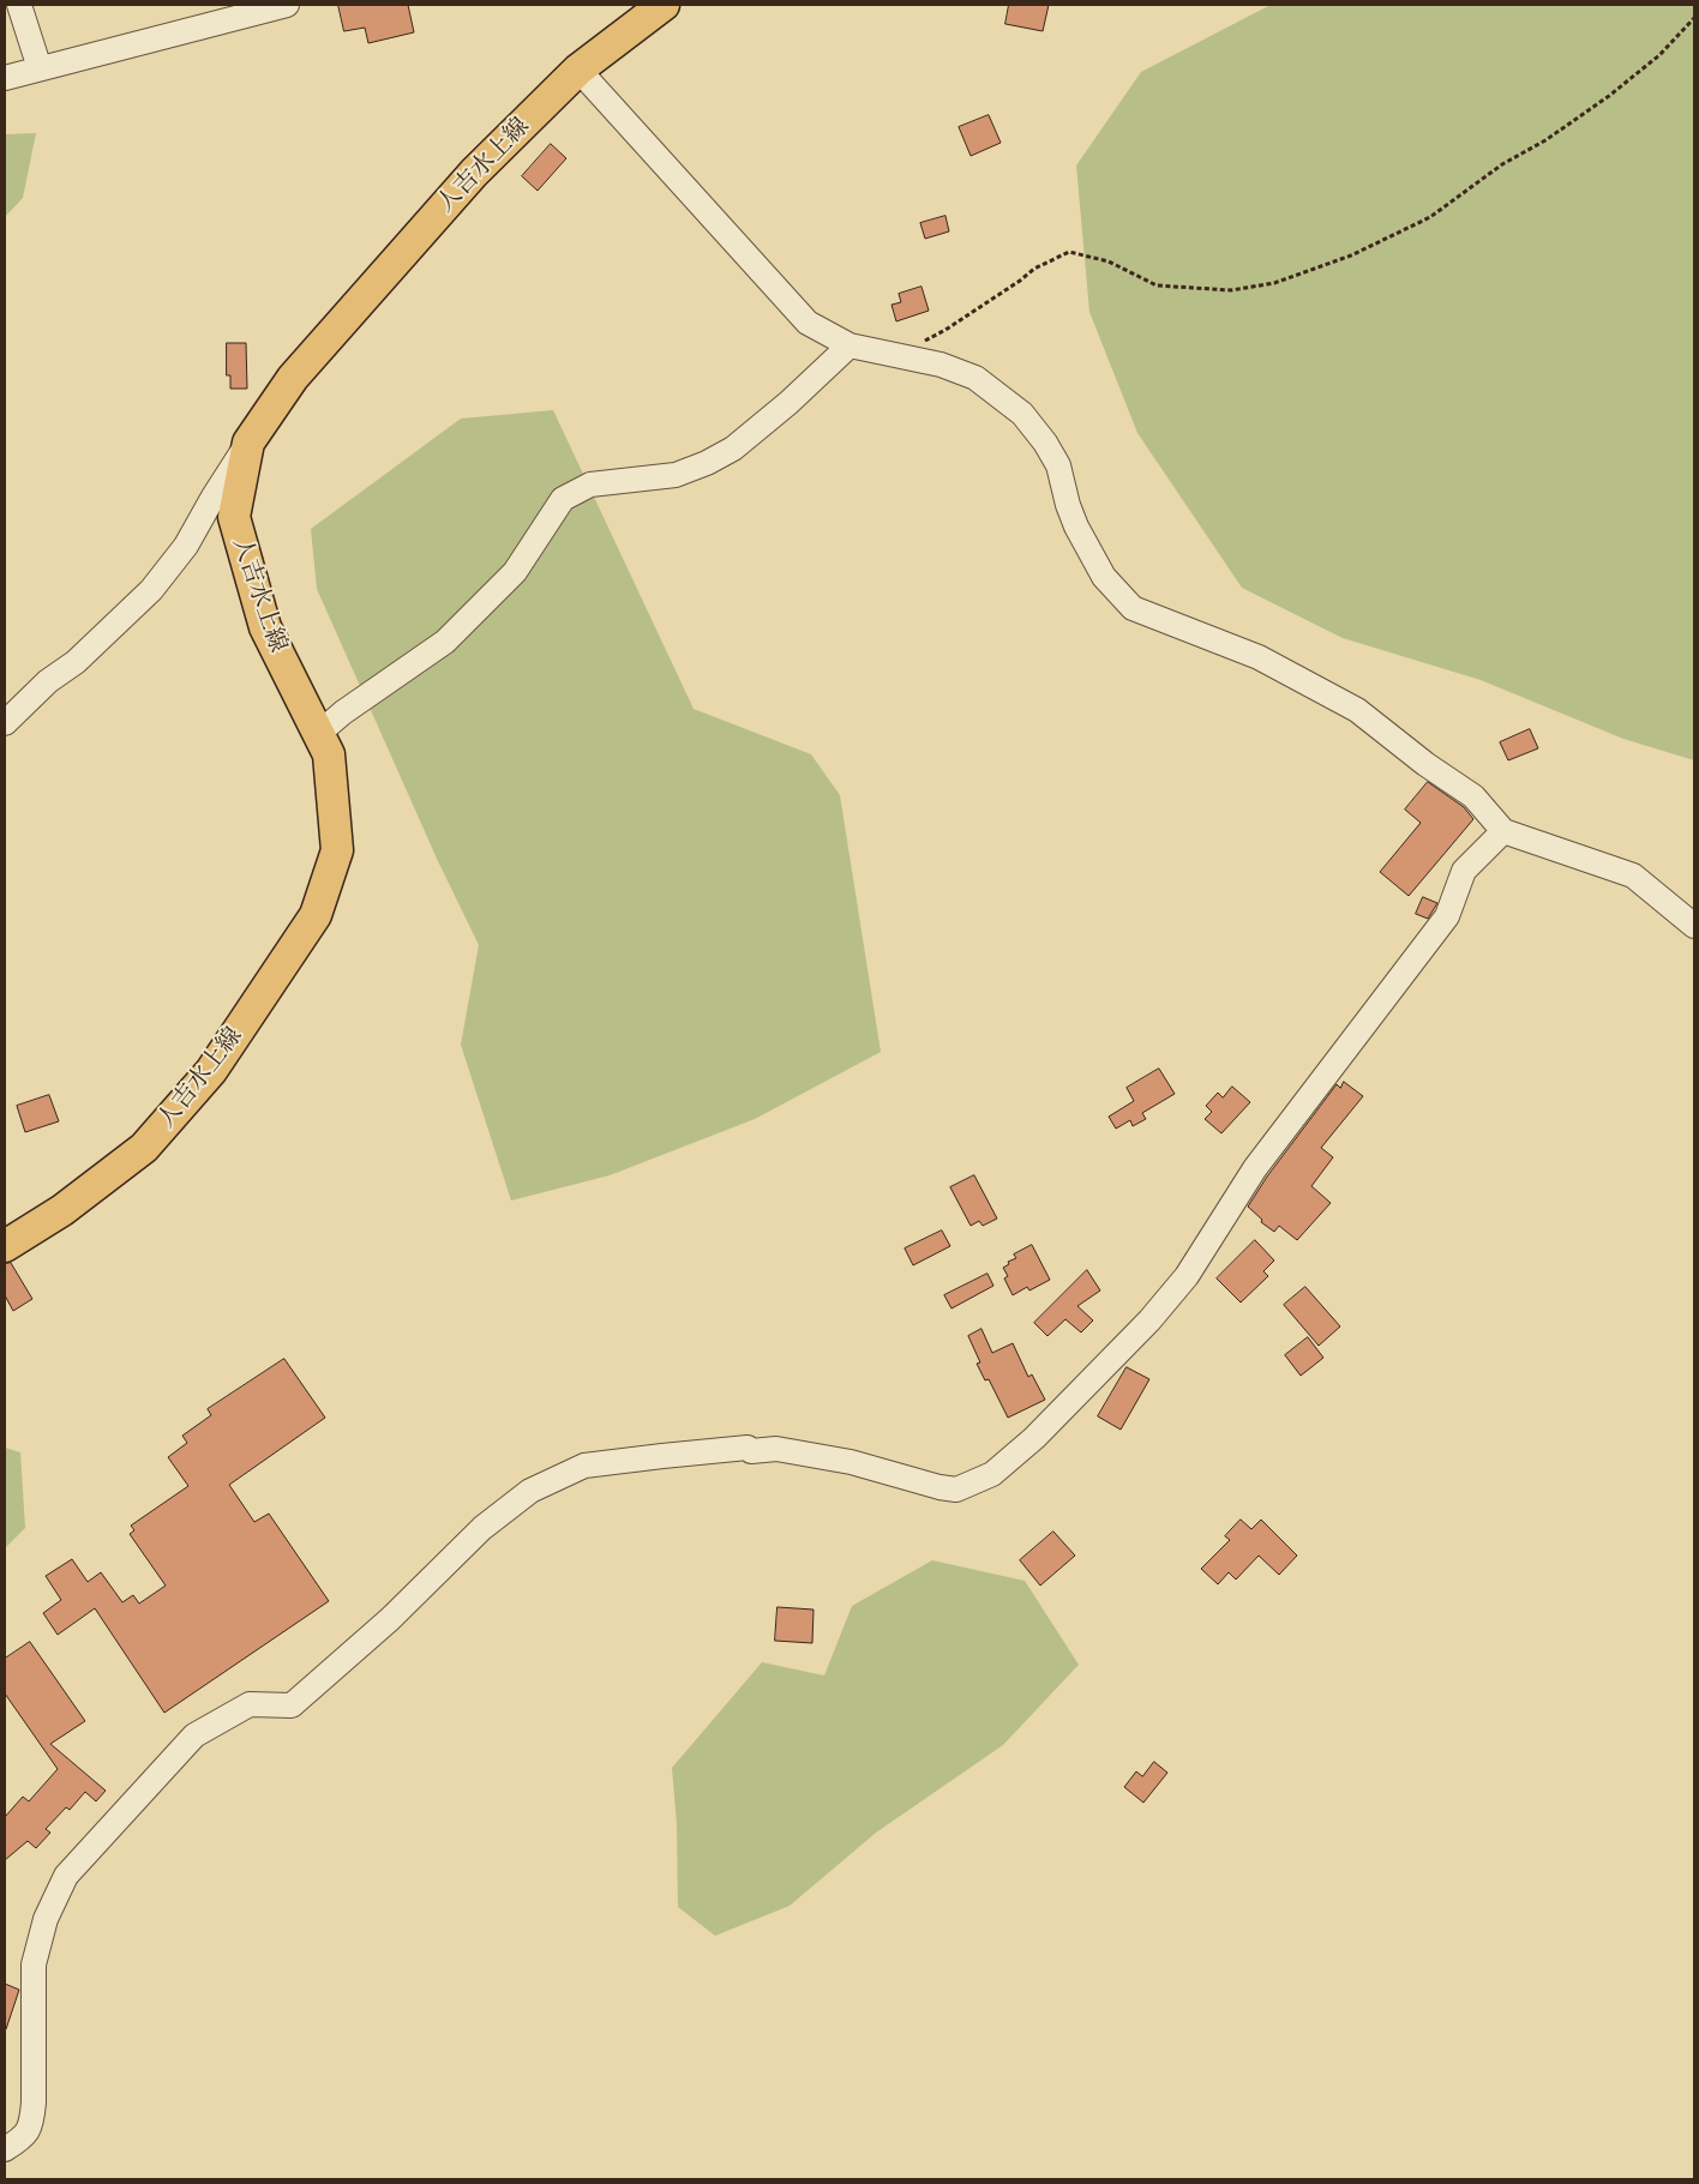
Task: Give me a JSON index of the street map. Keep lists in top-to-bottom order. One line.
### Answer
{"streets":{"main road":["人吉水上線"]}}
